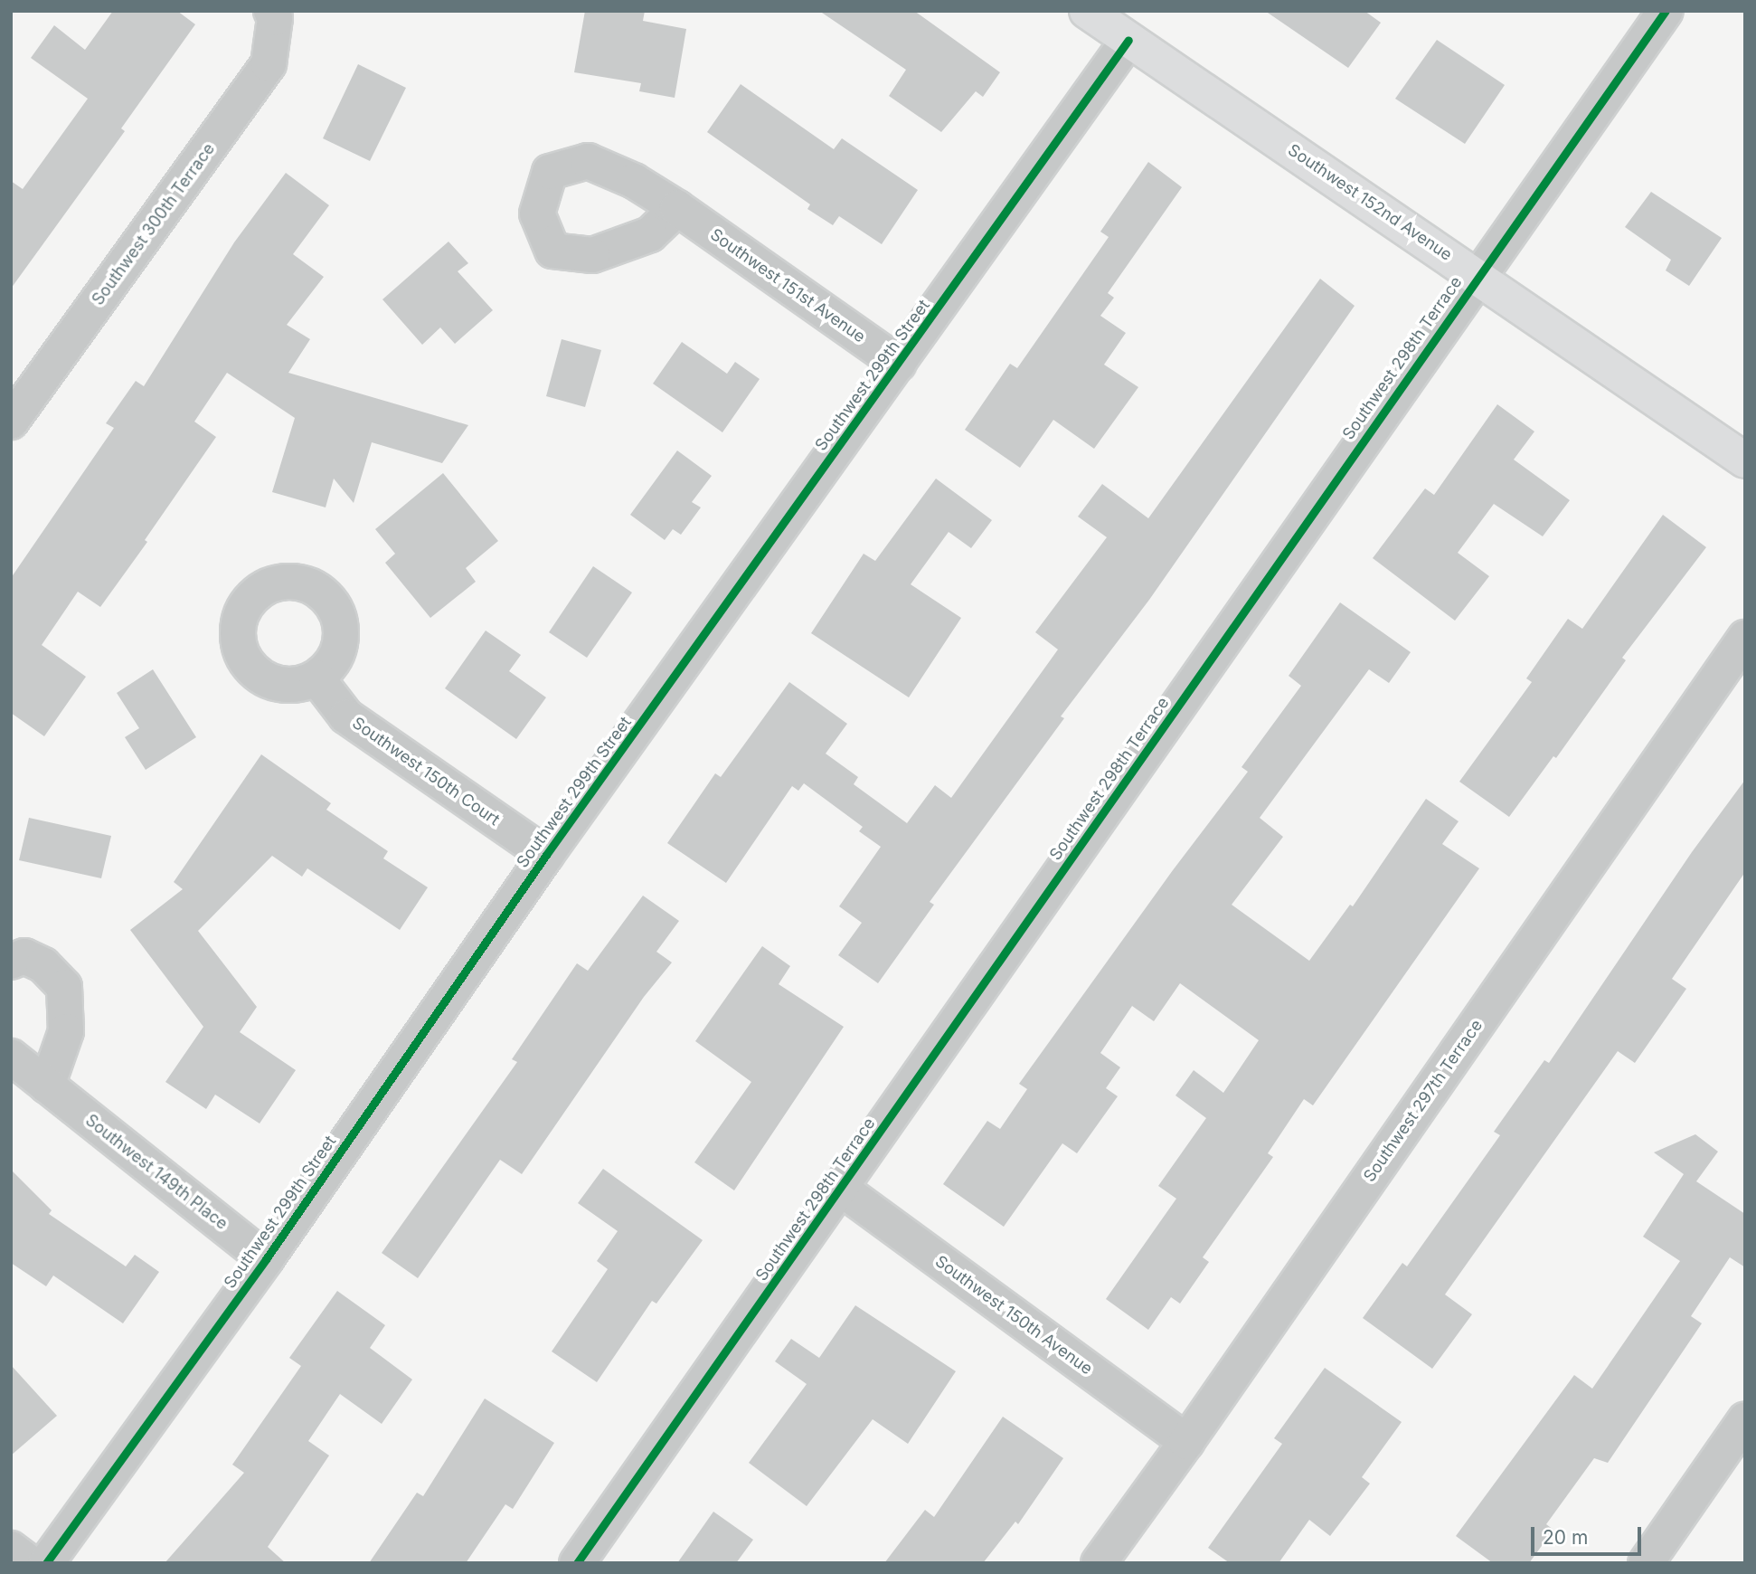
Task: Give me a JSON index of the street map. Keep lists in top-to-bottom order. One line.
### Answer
{"streets":{"street":["Southwest 152nd Avenue","Southwest 300th Terrace","Southwest 151st Avenue","Southwest 298th Terrace","Southwest 299th Street","Southwest 150th Court","Southwest 297th Terrace","Southwest 149th Place","Southwest 150th Avenue"]},"crossings":[["Southwest 152nd Avenue","Southwest 298th Terrace"],["Southwest 152nd Avenue","Southwest 299th Street"],["Southwest 151st Avenue","Southwest 299th Street"],["Southwest 298th Terrace","Southwest 150th Avenue"],["Southwest 299th Street","Southwest 150th Court"],["Southwest 299th Street","Southwest 149th Place"],["Southwest 297th Terrace","Southwest 150th Avenue"]],"scale_bar":"20 m"}
